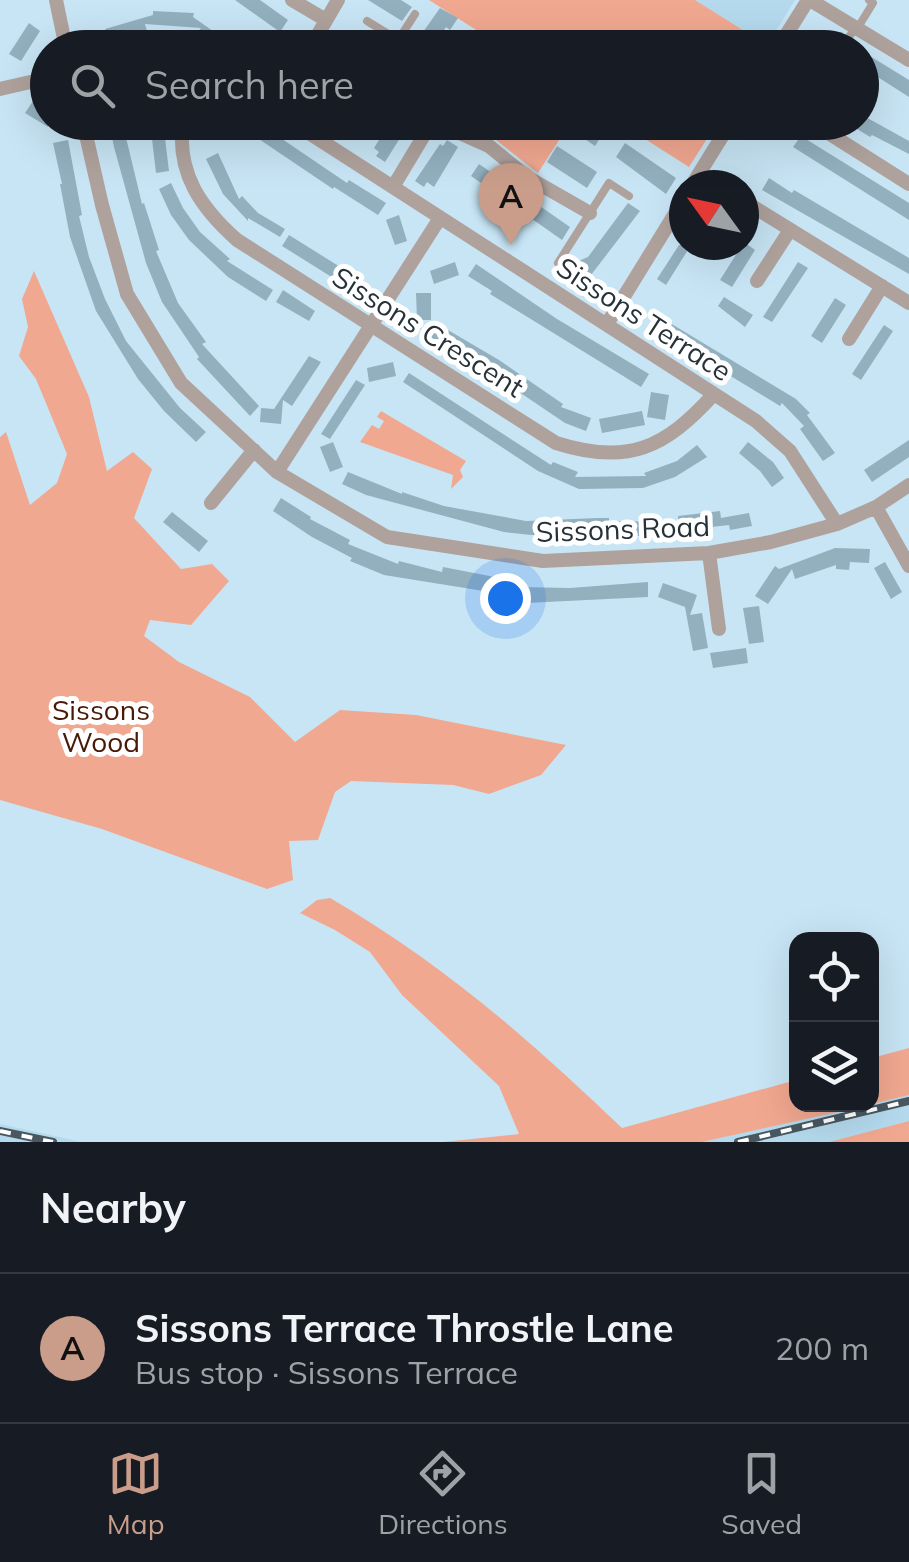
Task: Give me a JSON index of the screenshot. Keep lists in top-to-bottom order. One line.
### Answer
{"streets":{"street":["Sissons Terrace","Sissons Crescent","Sissons Road"]},"crossings":[["Sissons Terrace","Sissons Crescent"],["Sissons Terrace","Sissons Road"]],"parks":["Sissons Wood"],"north":"top left","page":{"search":"Search here","pins":"A","heading":"Nearby","list":[{"mark":"A","name":"Sissons Terrace Throstle Lane","note":"Bus stop · Sissons Terrace","value":"200 m"}],"nav":["Map","Directions","Saved"]}}
